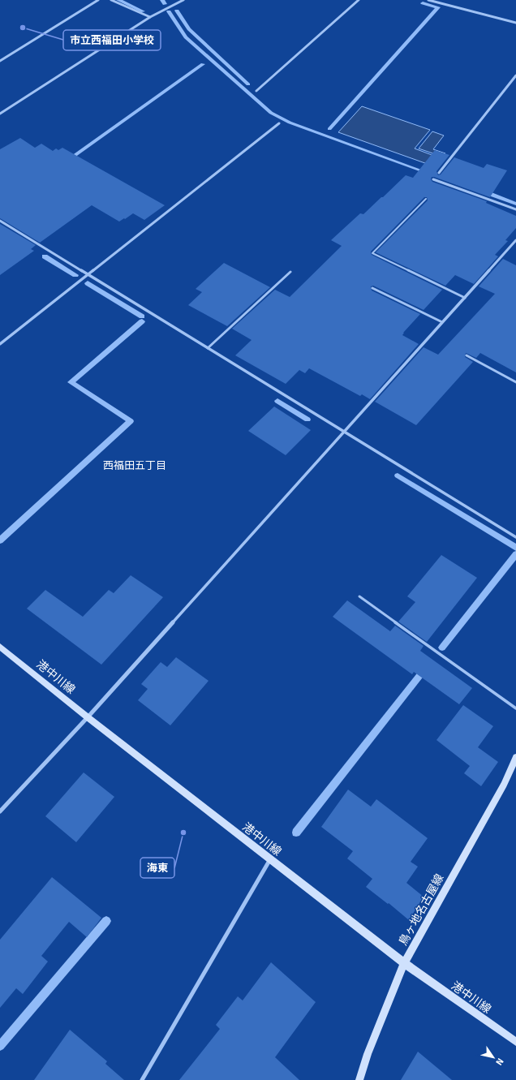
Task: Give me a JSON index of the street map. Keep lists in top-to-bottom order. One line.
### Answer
{"streets":{"main road":["港中川線","鳥ヶ地名古屋線"]},"crossings":[["港中川線","鳥ヶ地名古屋線"]],"districts":["西福田五丁目"],"places":["市立西福田小学校","海東"],"north":"bottom right"}
